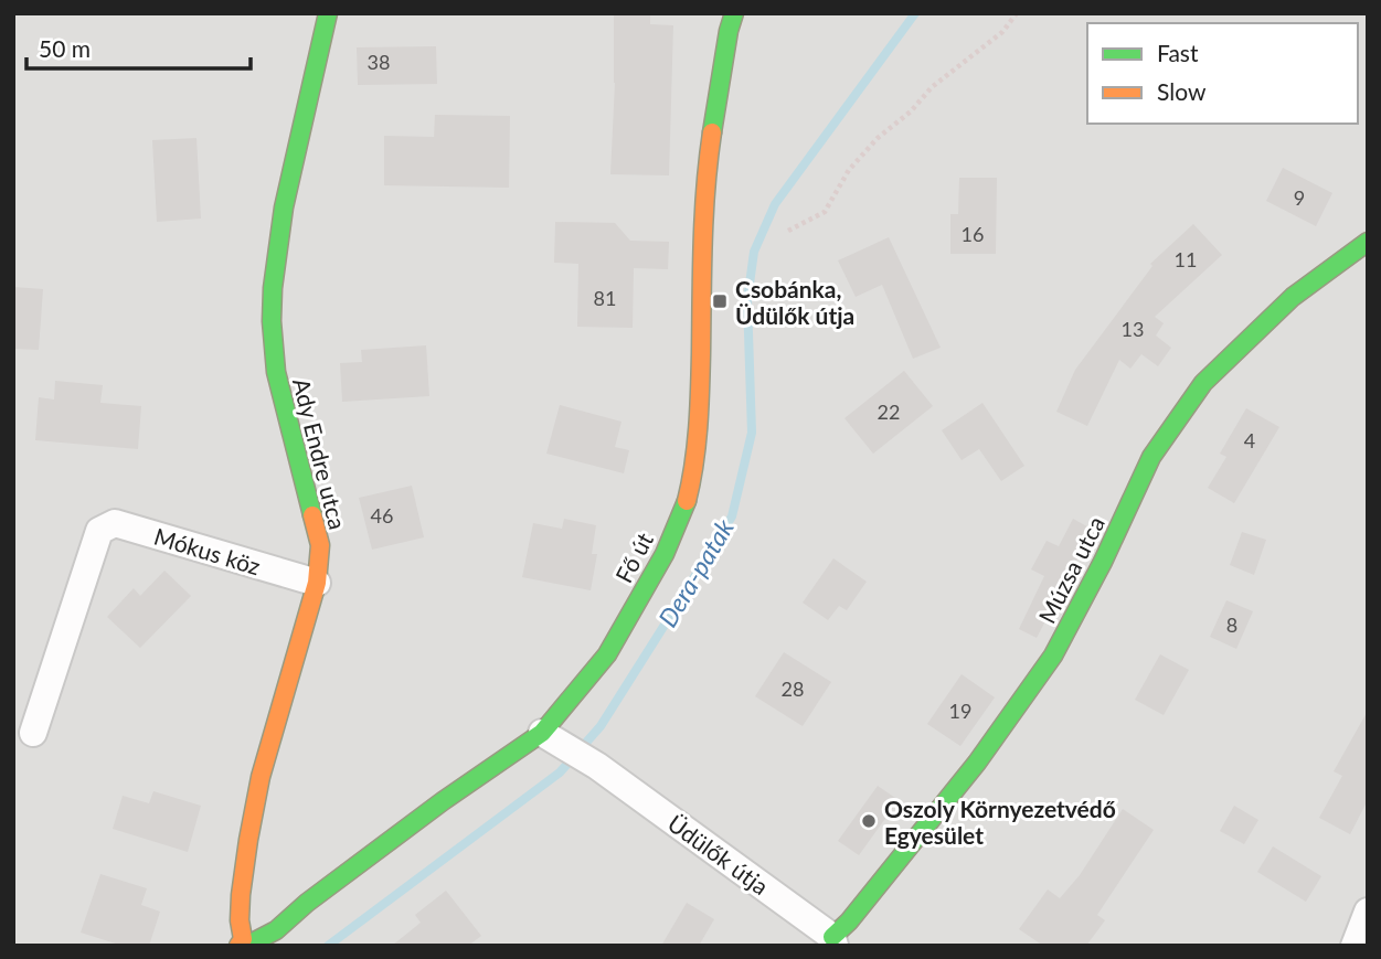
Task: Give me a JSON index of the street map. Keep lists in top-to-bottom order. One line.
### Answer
{"streets":{"street":["Ady Endre utca","Mókus köz","Fő út","Múzsa utca","Üdülők útja"]},"crossings":[["Ady Endre utca","Mókus köz"],["Fő út","Üdülők útja"],["Múzsa utca","Üdülők útja"]],"water":["Dera-patak"],"places":{"transit":["Csobánka, Üdülők útja"],"other":["Oszoly Környezetvédő Egyesület"]},"house_numbers":["38","9","16","11","81","13","22","4","46","8","28","19"],"legend":["Fast","Slow"],"scale_bar":"50 m"}
